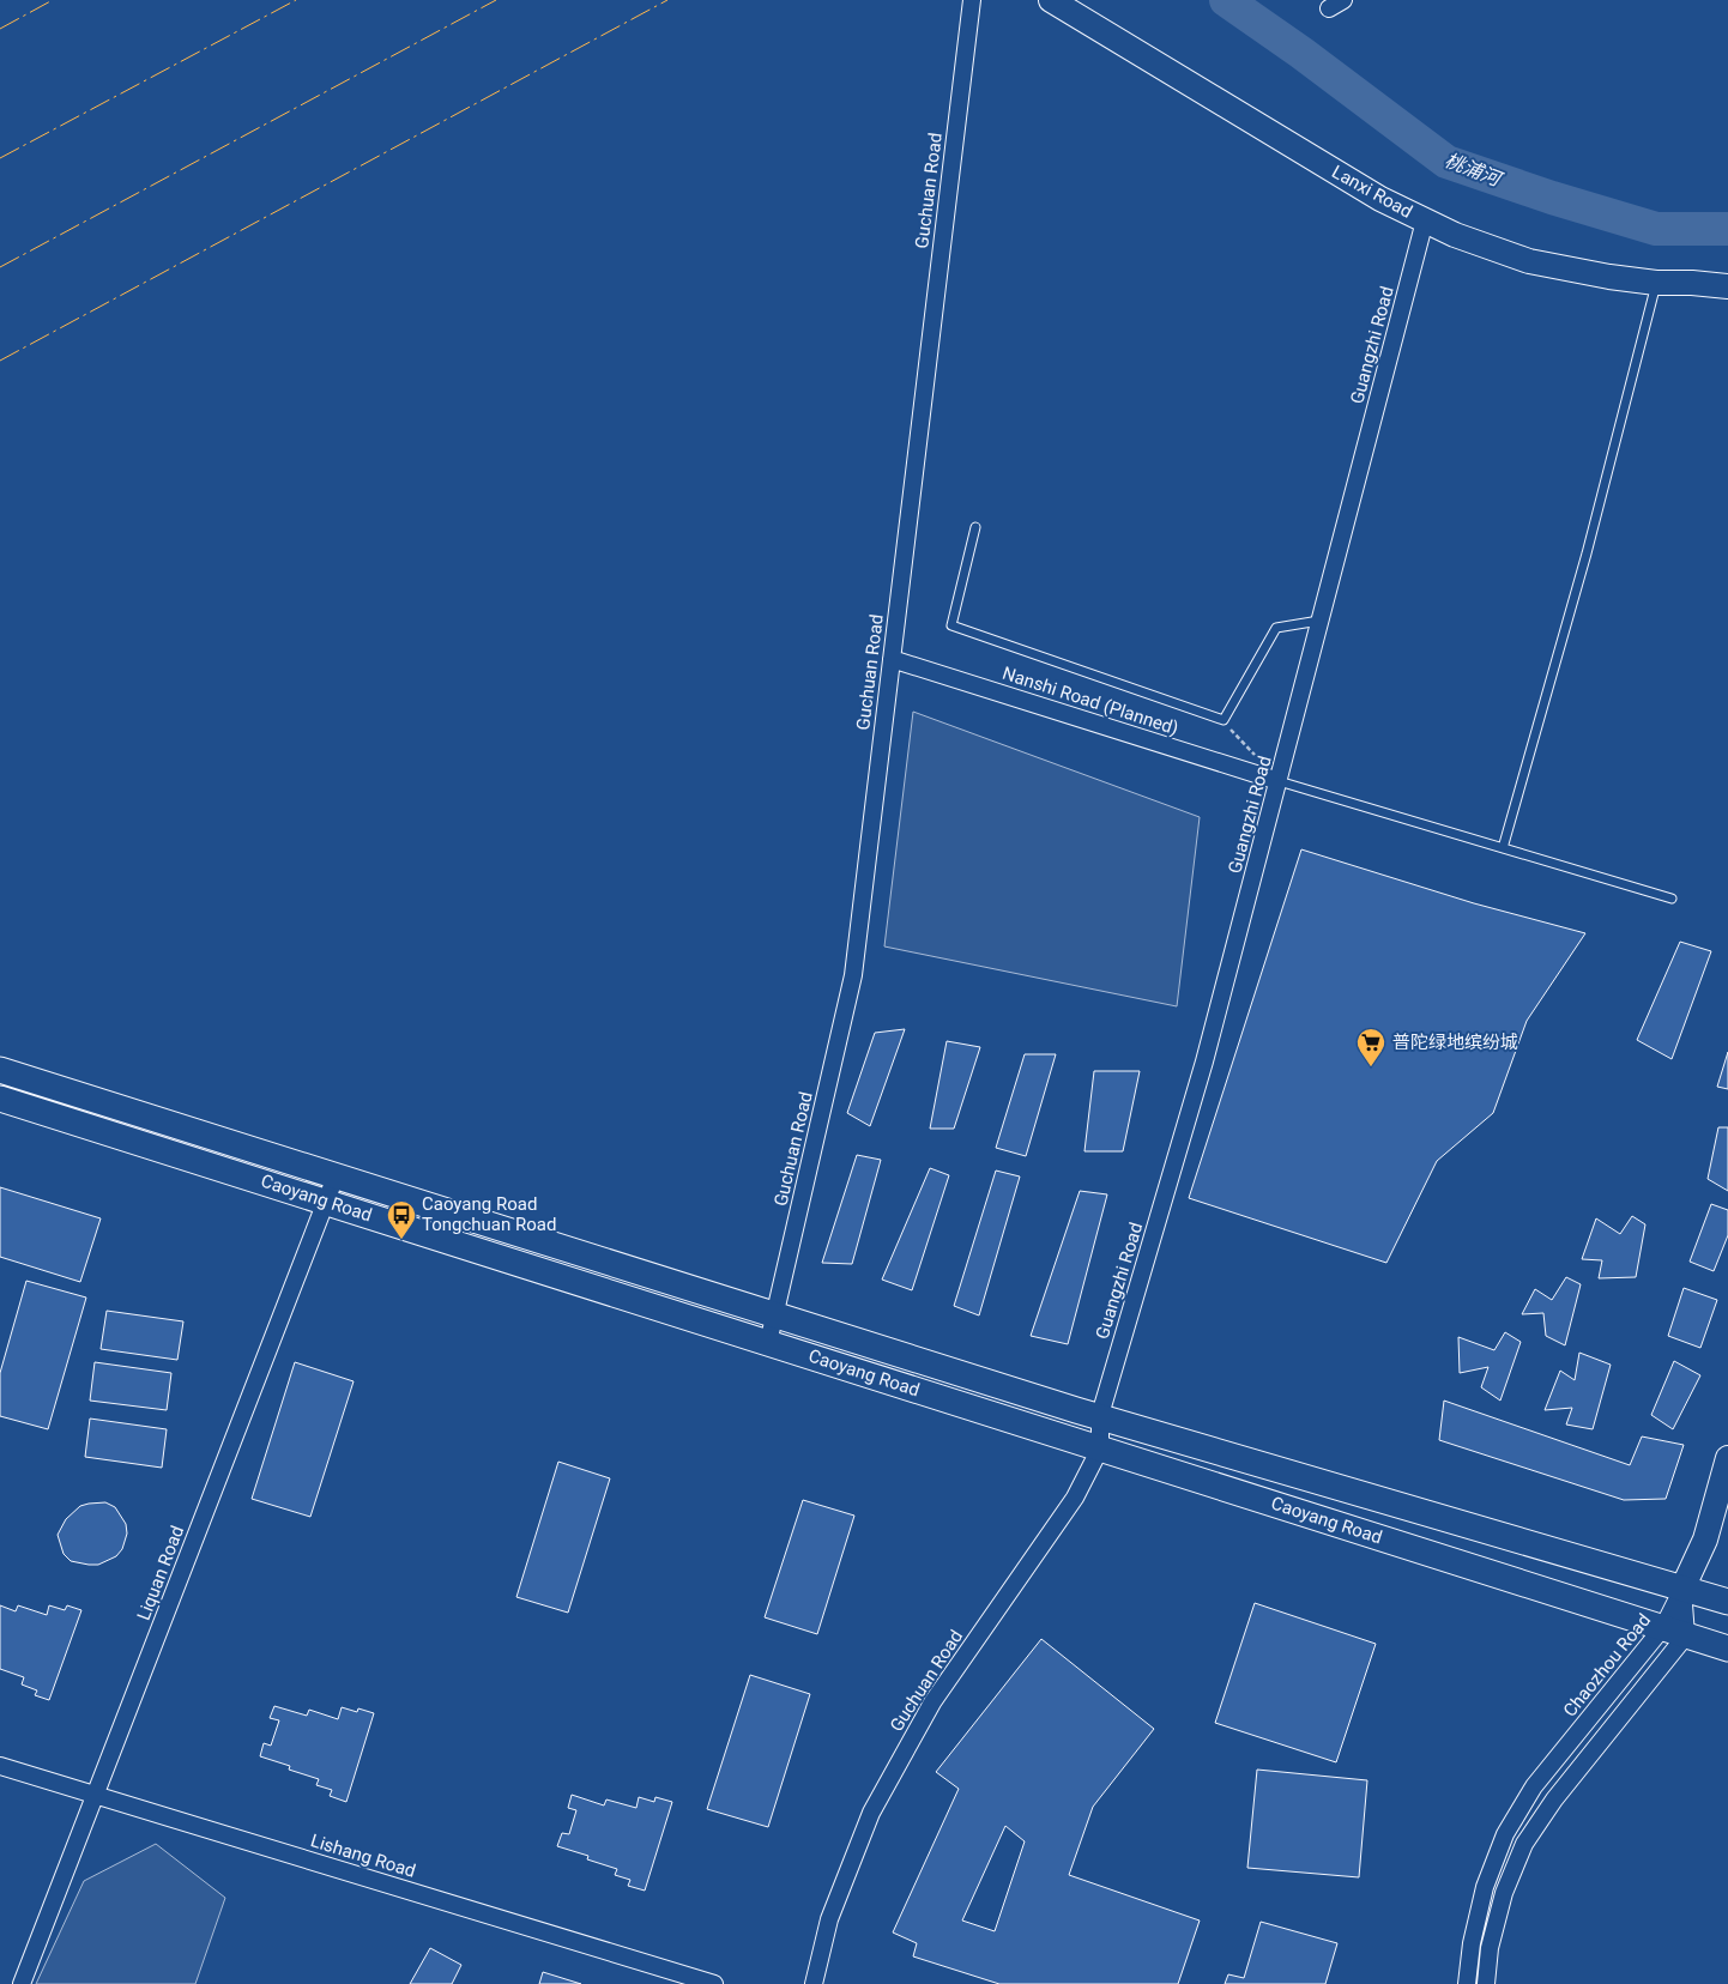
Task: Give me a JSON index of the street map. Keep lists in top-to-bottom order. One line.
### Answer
{"streets":{"main road":["Caoyang Road"],"street":["Guchuan Road","Lanxi Road","Guangzhi Road","Nanshi Road (Planned)","Liquan Road","Chaozhou Road","Lishang Road"]},"crossings":[["Guchuan Road","Guangzhi Road"],["Guchuan Road","Nanshi Road (Planned)"],["Guchuan Road","Caoyang Road"],["Lanxi Road","Guangzhi Road"],["Guangzhi Road","Nanshi Road (Planned)"],["Guangzhi Road","Caoyang Road"],["Caoyang Road","Liquan Road"],["Caoyang Road","Chaozhou Road"],["Liquan Road","Lishang Road"]],"water":["桃浦河"],"places":{"supermarket":["普陀绿地缤纷城"],"bus stop":["Caoyang Road Tongchuan Road"]}}
